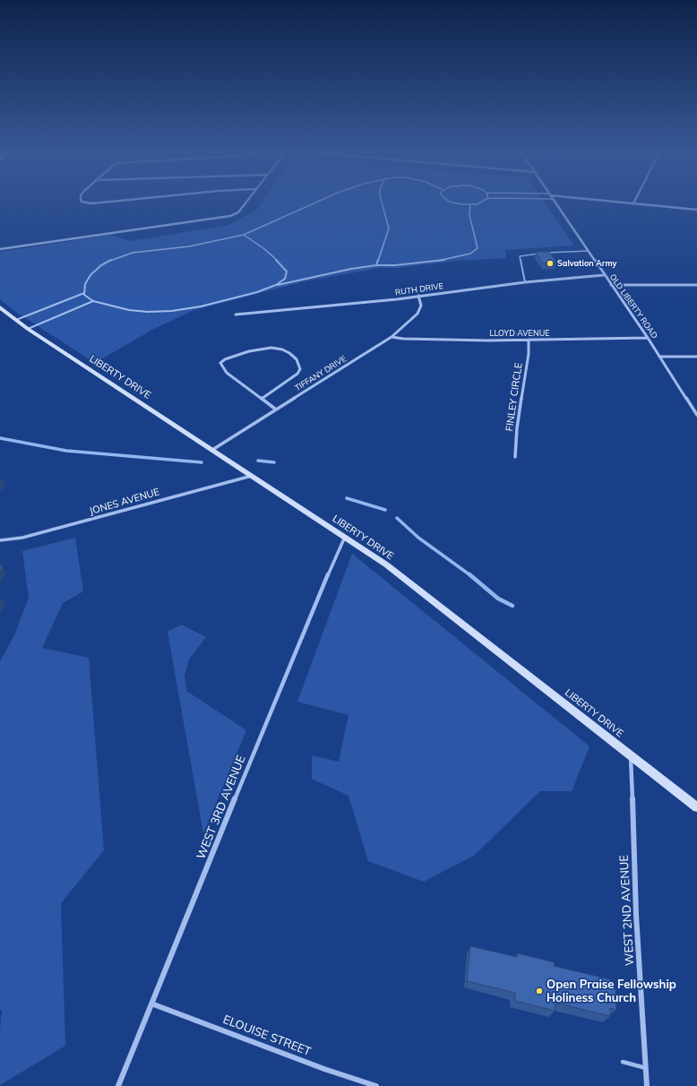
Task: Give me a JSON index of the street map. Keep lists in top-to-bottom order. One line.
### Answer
{"streets":{"main road":["LIBERTY DRIVE"],"street":["RUTH DRIVE","OLD LIBERTY ROAD","LLOYD AVENUE","TIFFANY DRIVE","FINLEY CIRCLE","JONES AVENUE","WEST 3RD AVENUE","WEST 2ND AVENUE","ELOUISE STREET"]},"crossings":[["RUTH DRIVE","OLD LIBERTY ROAD"],["RUTH DRIVE","TIFFANY DRIVE"],["OLD LIBERTY ROAD","LLOYD AVENUE"],["LLOYD AVENUE","TIFFANY DRIVE"],["LLOYD AVENUE","FINLEY CIRCLE"],["TIFFANY DRIVE","LIBERTY DRIVE"],["LIBERTY DRIVE","JONES AVENUE"],["LIBERTY DRIVE","WEST 3RD AVENUE"],["LIBERTY DRIVE","WEST 2ND AVENUE"],["WEST 3RD AVENUE","ELOUISE STREET"]],"places":["Salvation Army","Open Praise Fellowship Holiness Church"]}
